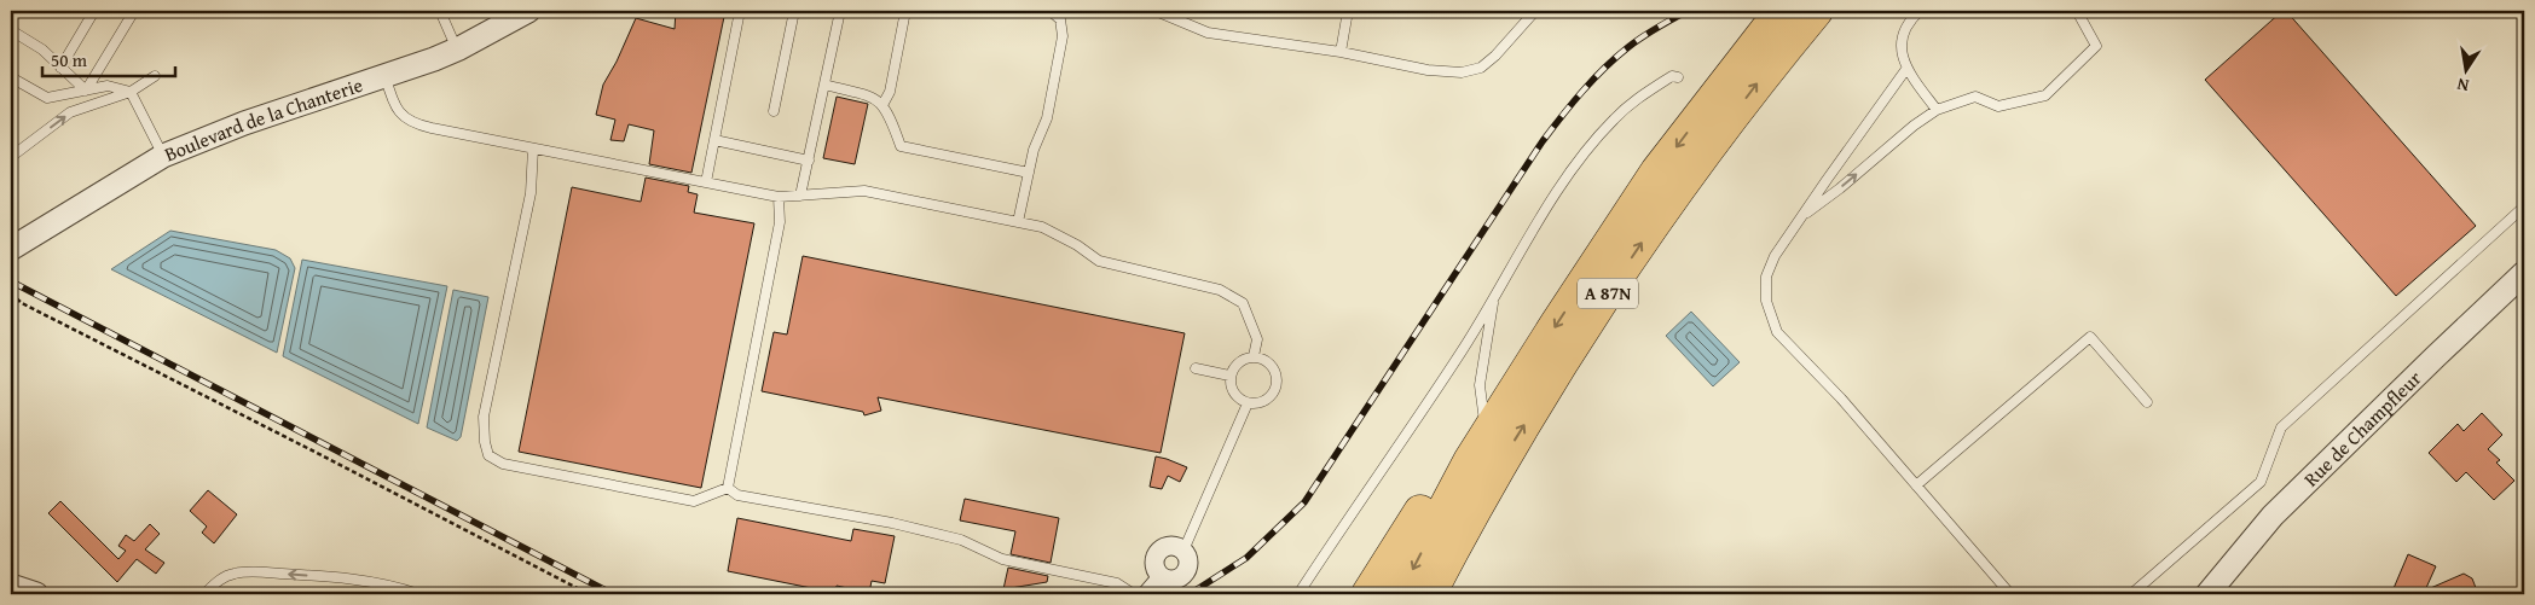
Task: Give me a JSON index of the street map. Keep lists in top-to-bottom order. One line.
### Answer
{"streets":{"highway":["A 87N"],"street":["Boulevard de la Chanterie","Rue de Champfleur"]},"scale_bar":"50 m","north":"bottom"}
